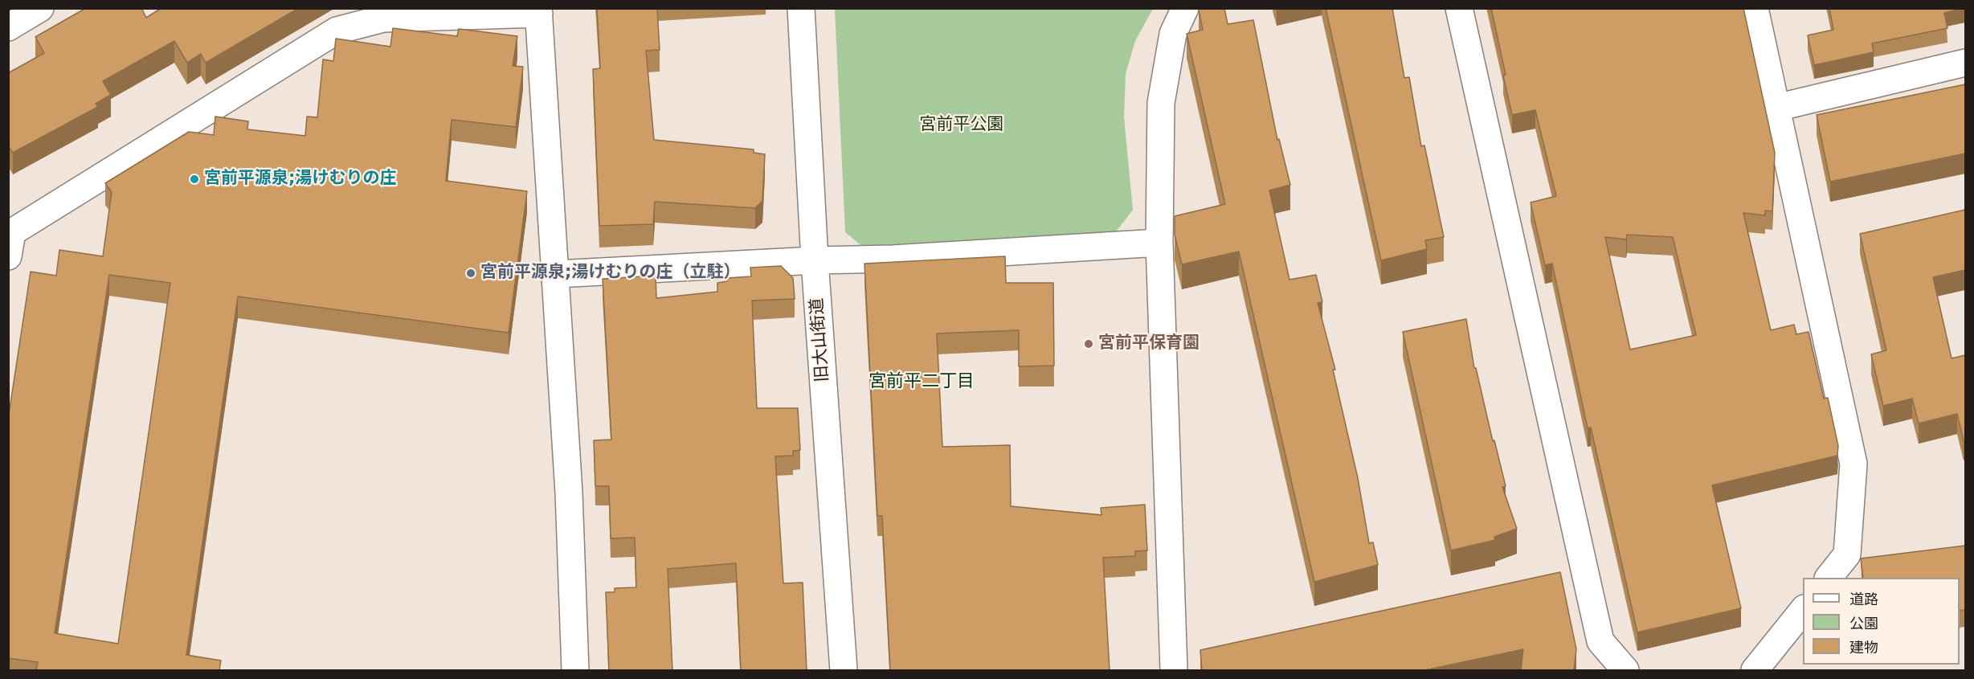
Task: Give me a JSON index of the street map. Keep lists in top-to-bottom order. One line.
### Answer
{"streets":{"street":["旧大山街道"]},"districts":["宮前平二丁目"],"parks":["宮前平公園"],"places":["宮前平源泉;湯けむりの庄","宮前平源泉;湯けむりの庄（立駐）","宮前平保育園"],"legend":["道路","公園","建物"]}
